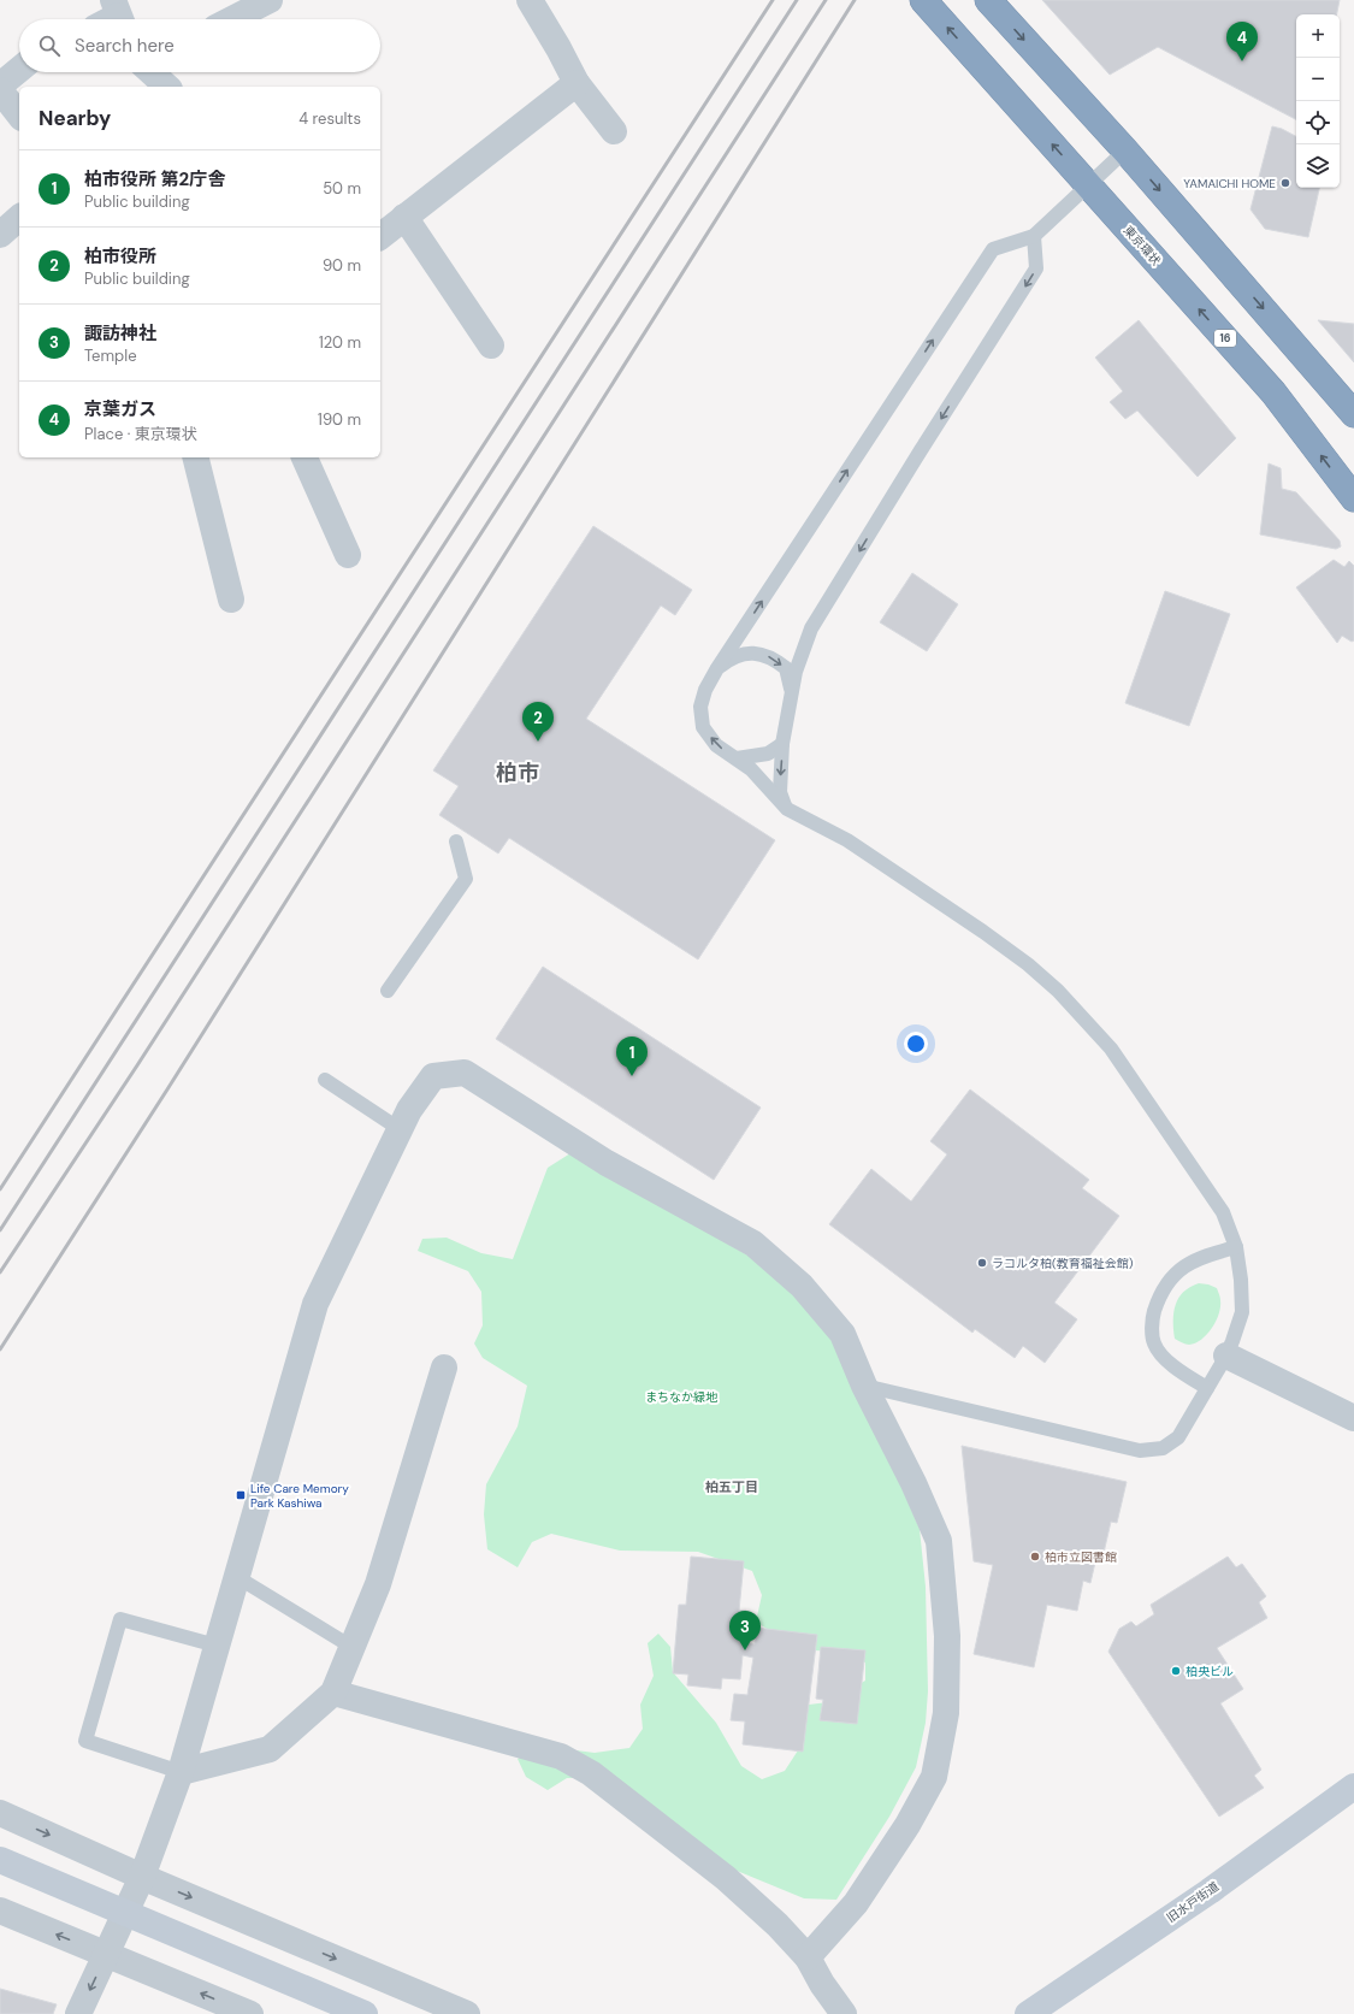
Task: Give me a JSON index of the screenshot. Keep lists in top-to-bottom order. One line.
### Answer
{"streets":{"highway":["東京環状","16"],"street":["旧水戸街道"]},"districts":["柏市","柏五丁目"],"parks":["まちなか緑地"],"places":{"other":["YAMAICHI HOME","ラコルタ柏(教育福祉会館)","柏市立図書館","柏央ビル"],"transit":["Life Care Memory Park Kashiwa"]},"page":{"map_buttons":["+","−"],"search":"Search here","pins":["4","2","1","3"],"heading":["Nearby","4 results"],"list":[{"mark":"1","name":"柏市役所 第2庁舎","note":"Public building","value":"50 m"},{"mark":"2","name":"柏市役所","note":"Public building","value":"90 m"},{"mark":"3","name":"諏訪神社","note":"Temple","value":"120 m"},{"mark":"4","name":"京葉ガス","note":"Place · 東京環状","value":"190 m"}]}}
